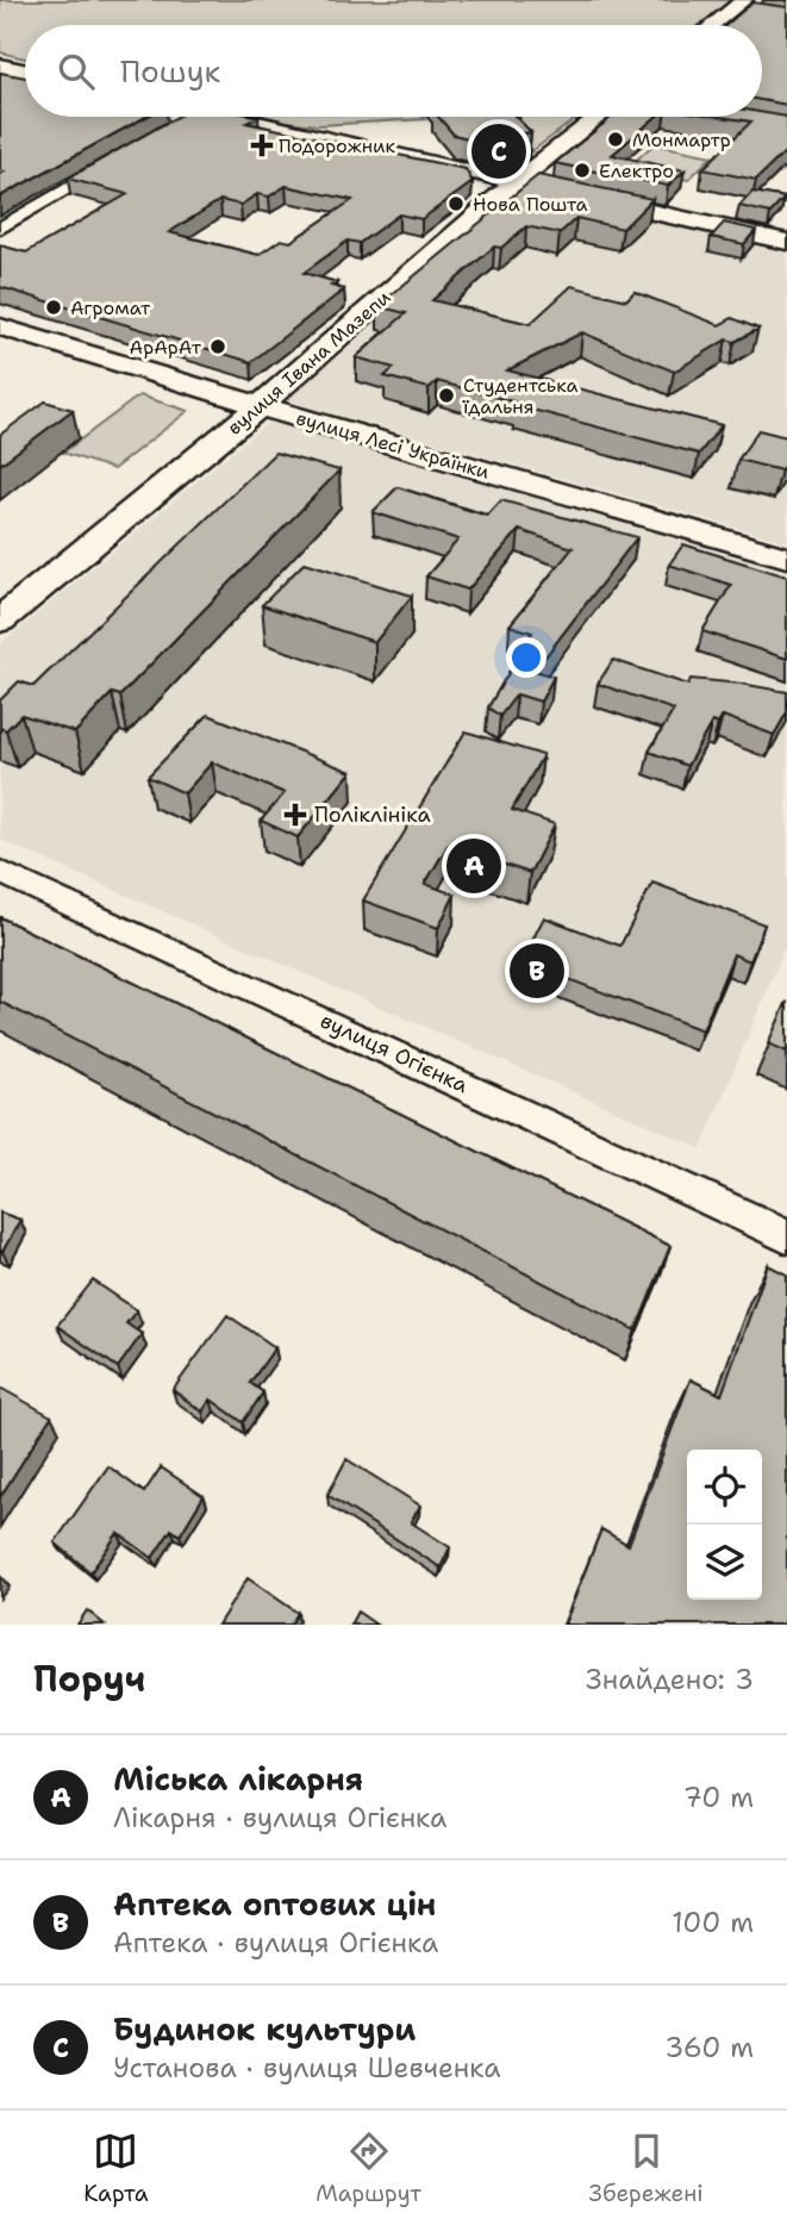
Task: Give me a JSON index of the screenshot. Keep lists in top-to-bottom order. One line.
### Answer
{"streets":{"street":["вулиця Івана Мазепи","вулиця Лесі Українки","вулиця Огієнка"]},"crossings":[["вулиця Івана Мазепи","вулиця Лесі Українки"]],"places":{"other":["Монмартр","Електро","Нова Пошта","Агромат","АрАрАт","Студентська їдальня"],"health":["Подорожник","Поліклініка"]},"page":{"search":"Пошук","pins":["C","A","B"],"heading":["Поруч","Знайдено: 3"],"list":[{"mark":"A","name":"Міська лікарня","note":"Лікарня · вулиця Огієнка","value":"70 m"},{"mark":"B","name":"Аптека оптових цін","note":"Аптека · вулиця Огієнка","value":"100 m"},{"mark":"C","name":"Будинок культури","note":"Установа · вулиця Шевченка","value":"360 m"}],"nav":["Карта","Маршрут","Збережені"]}}
